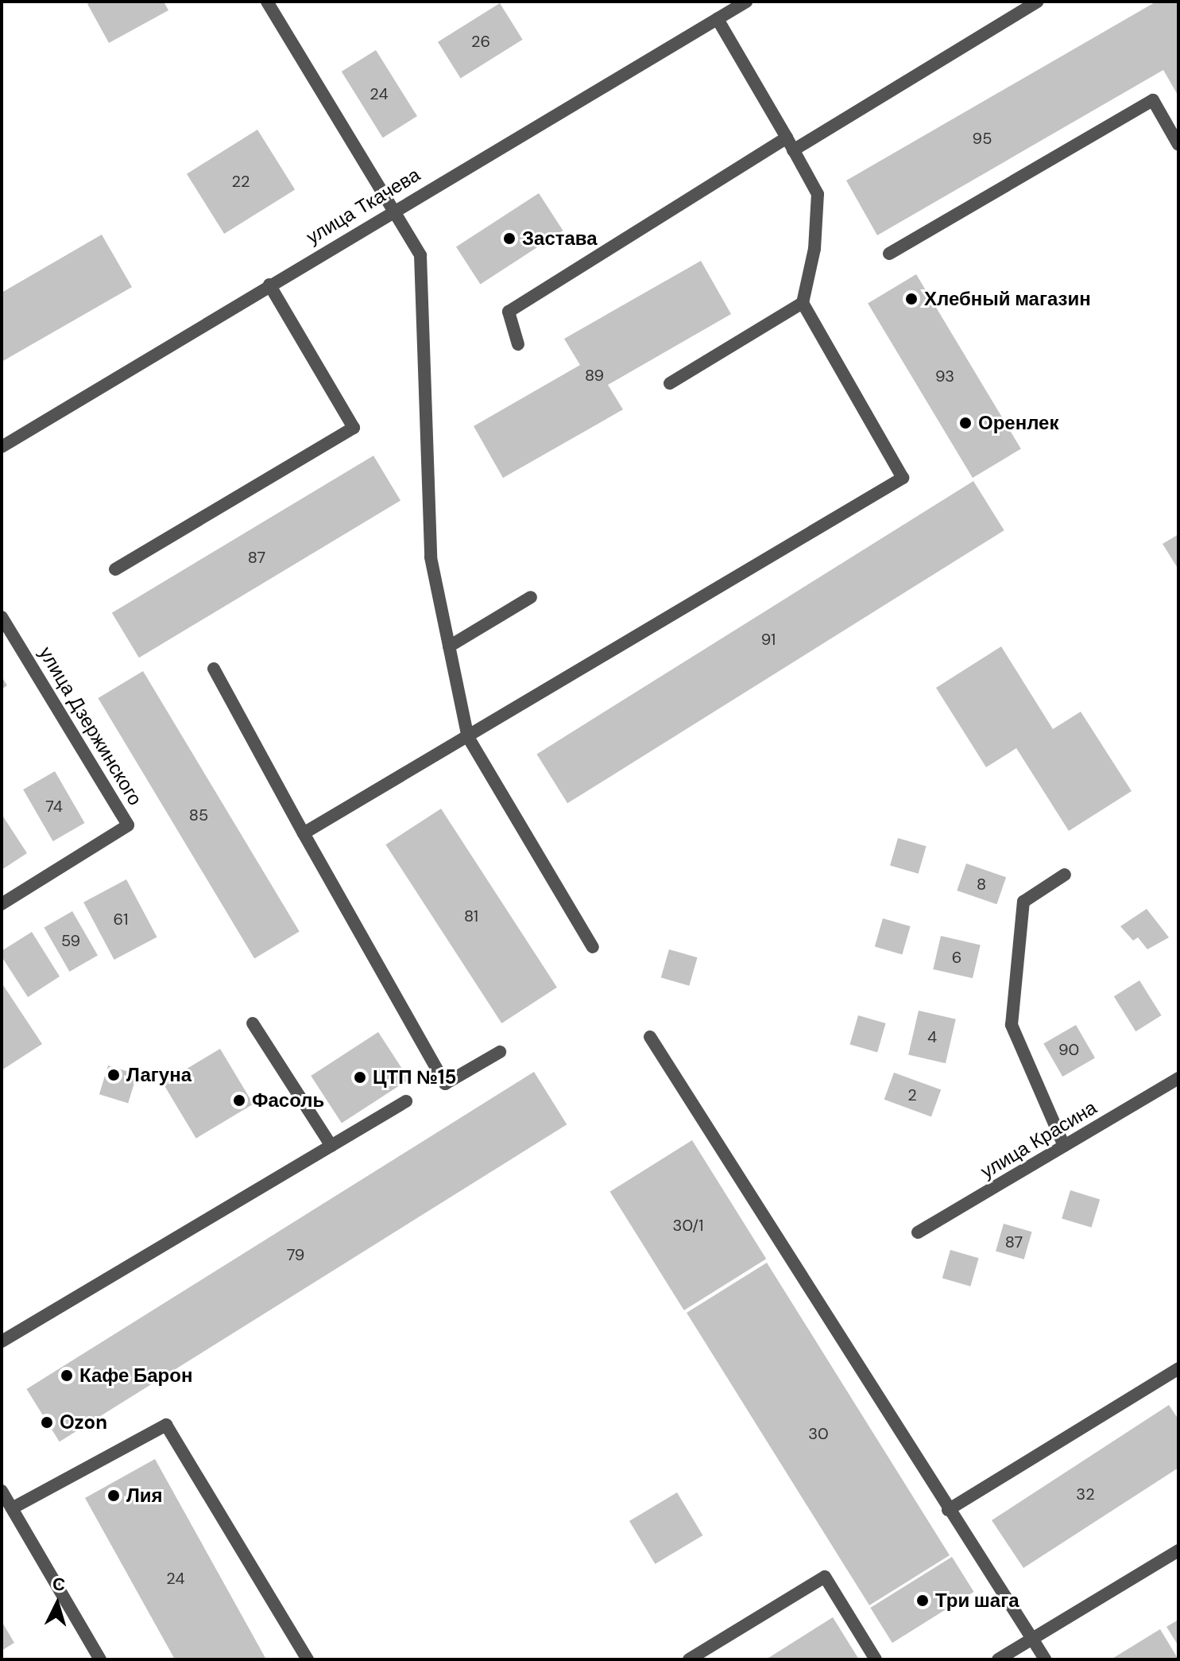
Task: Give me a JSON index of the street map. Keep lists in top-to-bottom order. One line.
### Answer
{"streets":{"street":["улица Ткачева","улица Дзержинского","улица Красина"]},"places":["Застава","Хлебный магазин","Оренлек","Лагуна","ЦТП №15","Фасоль","Кафе Барон","Ozon","Лия","Три шага"],"house_numbers":["26","24","95","22","89","93","87","91","74","85","8","81","61","59","6","4","90","2","30/1","87","79","30","32","24"],"north":"top"}
